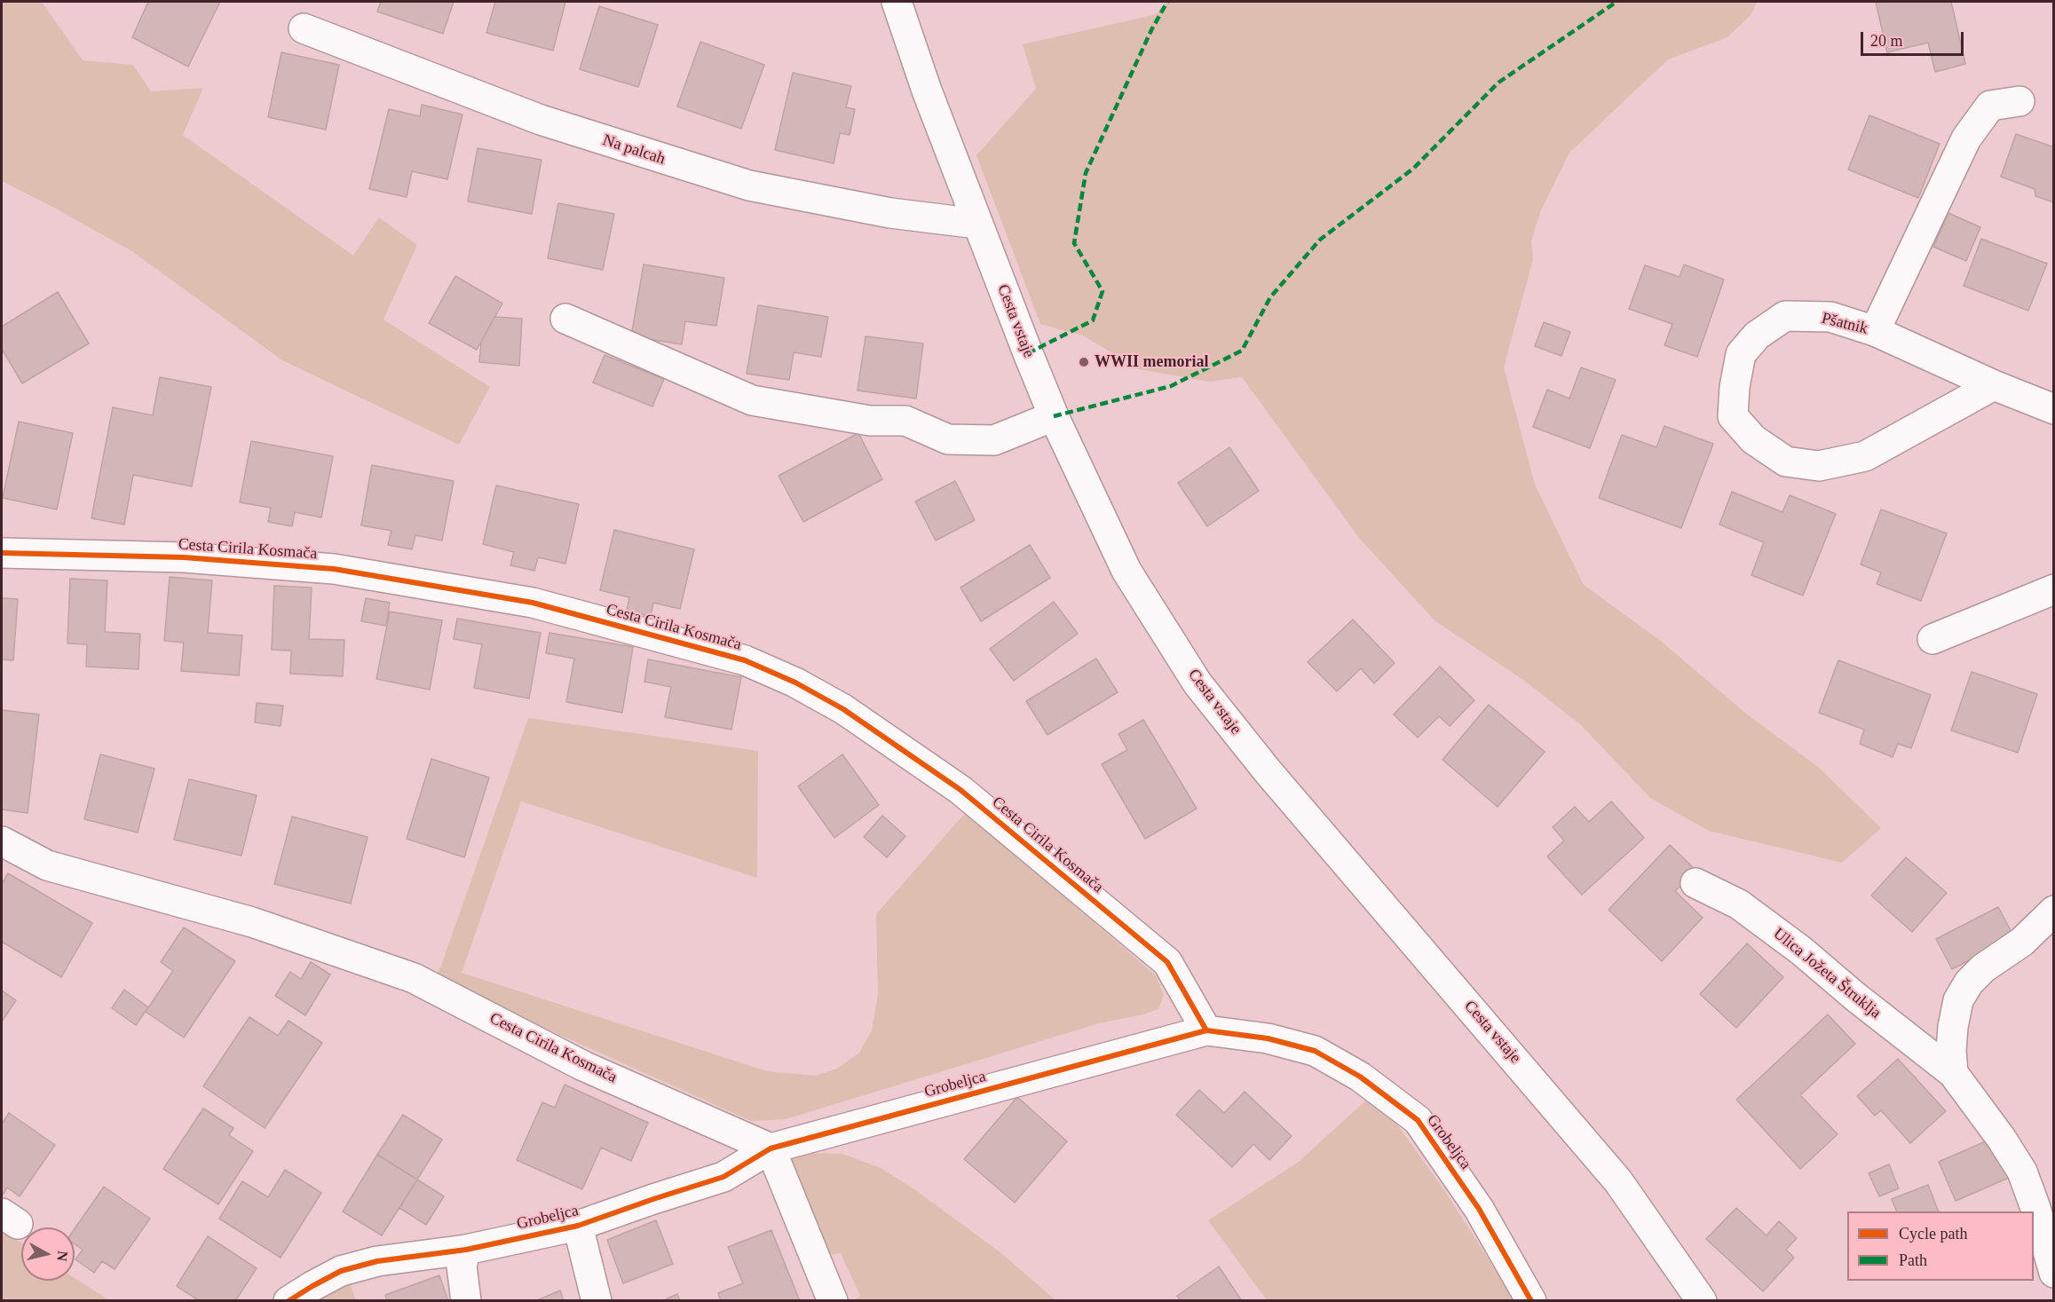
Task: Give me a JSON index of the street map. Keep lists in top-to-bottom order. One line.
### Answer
{"streets":{"street":["Na palcah","Cesta vstaje","Pšatnik","Cesta Cirila Kosmača","Ulica Jožeta Štruklja","Grobeljca"]},"crossings":[["Na palcah","Cesta vstaje"],["Cesta Cirila Kosmača","Grobeljca"]],"places":["WWII memorial"],"legend":["Cycle path","Path"],"scale_bar":"20 m","north":"right"}
